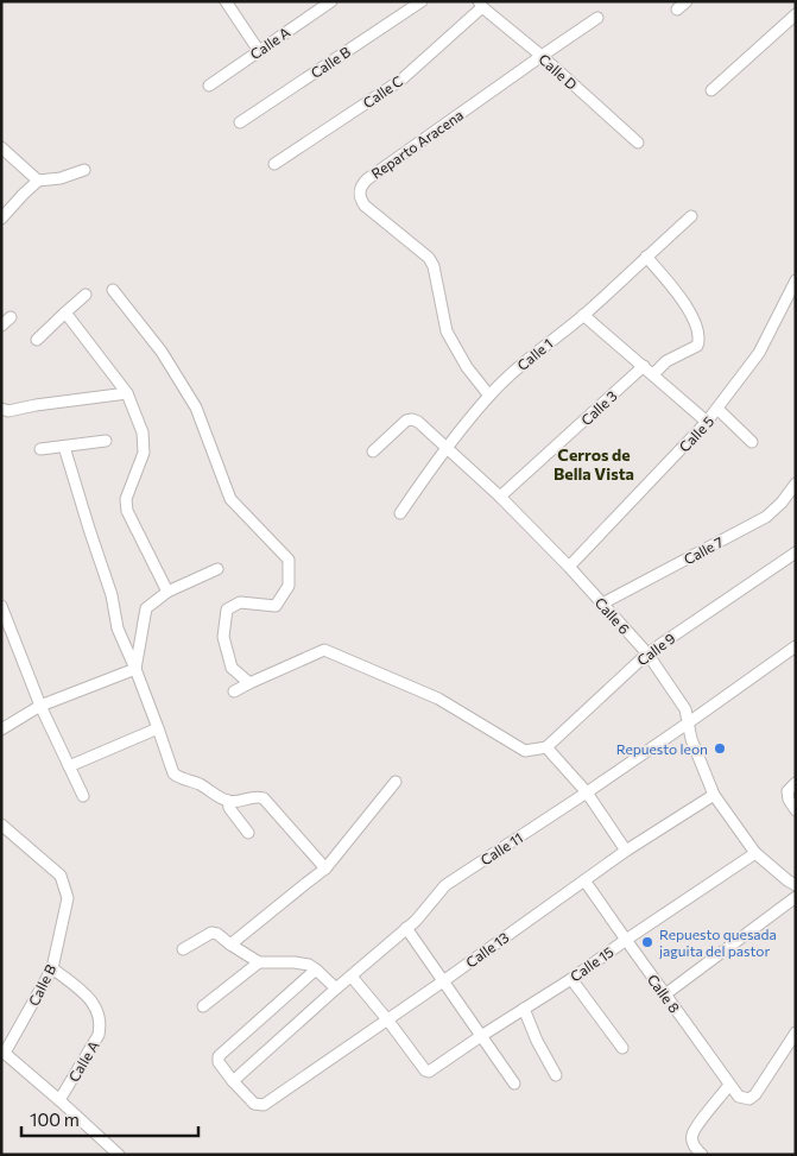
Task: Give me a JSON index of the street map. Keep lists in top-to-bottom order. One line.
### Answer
{"streets":{"street":["Calle A","Calle B","Calle D","Calle C","Reparto Aracena","Calle 1","Calle 3","Calle 5","Calle 7","Calle 6","Calle 9","Calle 11","Calle 13","Calle 15","Calle 8"]},"crossings":[["Calle A","Calle B"],["Calle D","Calle C"],["Calle D","Reparto Aracena"],["Reparto Aracena","Calle 1"],["Calle 1","Calle 6"],["Calle 3","Calle 6"],["Calle 5","Calle 6"],["Calle 7","Calle 6"],["Calle 6","Calle 9"],["Calle 6","Calle 11"],["Calle 6","Calle 13"],["Calle 6","Calle 15"],["Calle 11","Calle 13"],["Calle 13","Calle 15"],["Calle 13","Calle 8"],["Calle 15","Calle 8"]],"districts":["Cerros de Bella Vista"],"places":["Repuesto leon","Repuesto quesada jaguita del pastor"],"scale_bar":"100 m"}
